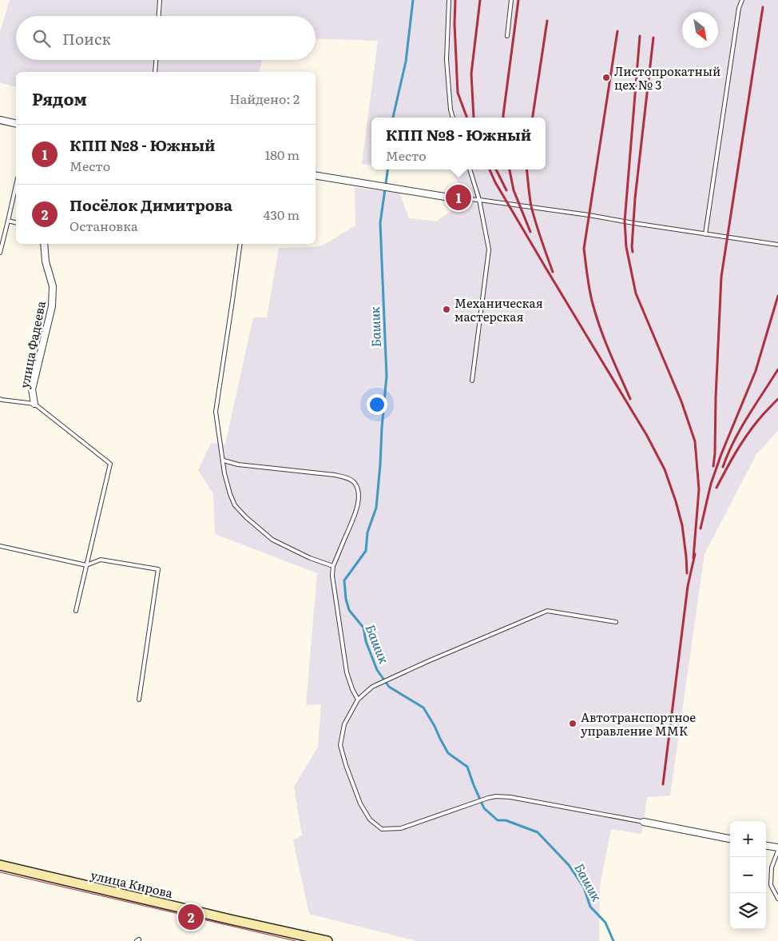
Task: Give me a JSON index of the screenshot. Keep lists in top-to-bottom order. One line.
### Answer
{"streets":{"main road":["улица Кирова"],"street":["улица Фадеева"]},"water":["Башик"],"places":["Листопрокатный цех № 3","Механическая мастерская","Автотранспортное управление ММК"],"north":"bottom right","page":{"search":"Поиск","heading":["Рядом","Найдено: 2"],"popup":["КПП №8 - Южный","Место"],"list":[{"mark":"1","name":"КПП №8 - Южный","note":"Место","value":"180 m"},{"mark":"2","name":"Посёлок Димитрова","note":"Остановка","value":"430 m"}],"pins":["1","2"],"map_buttons":["+","−"]}}
